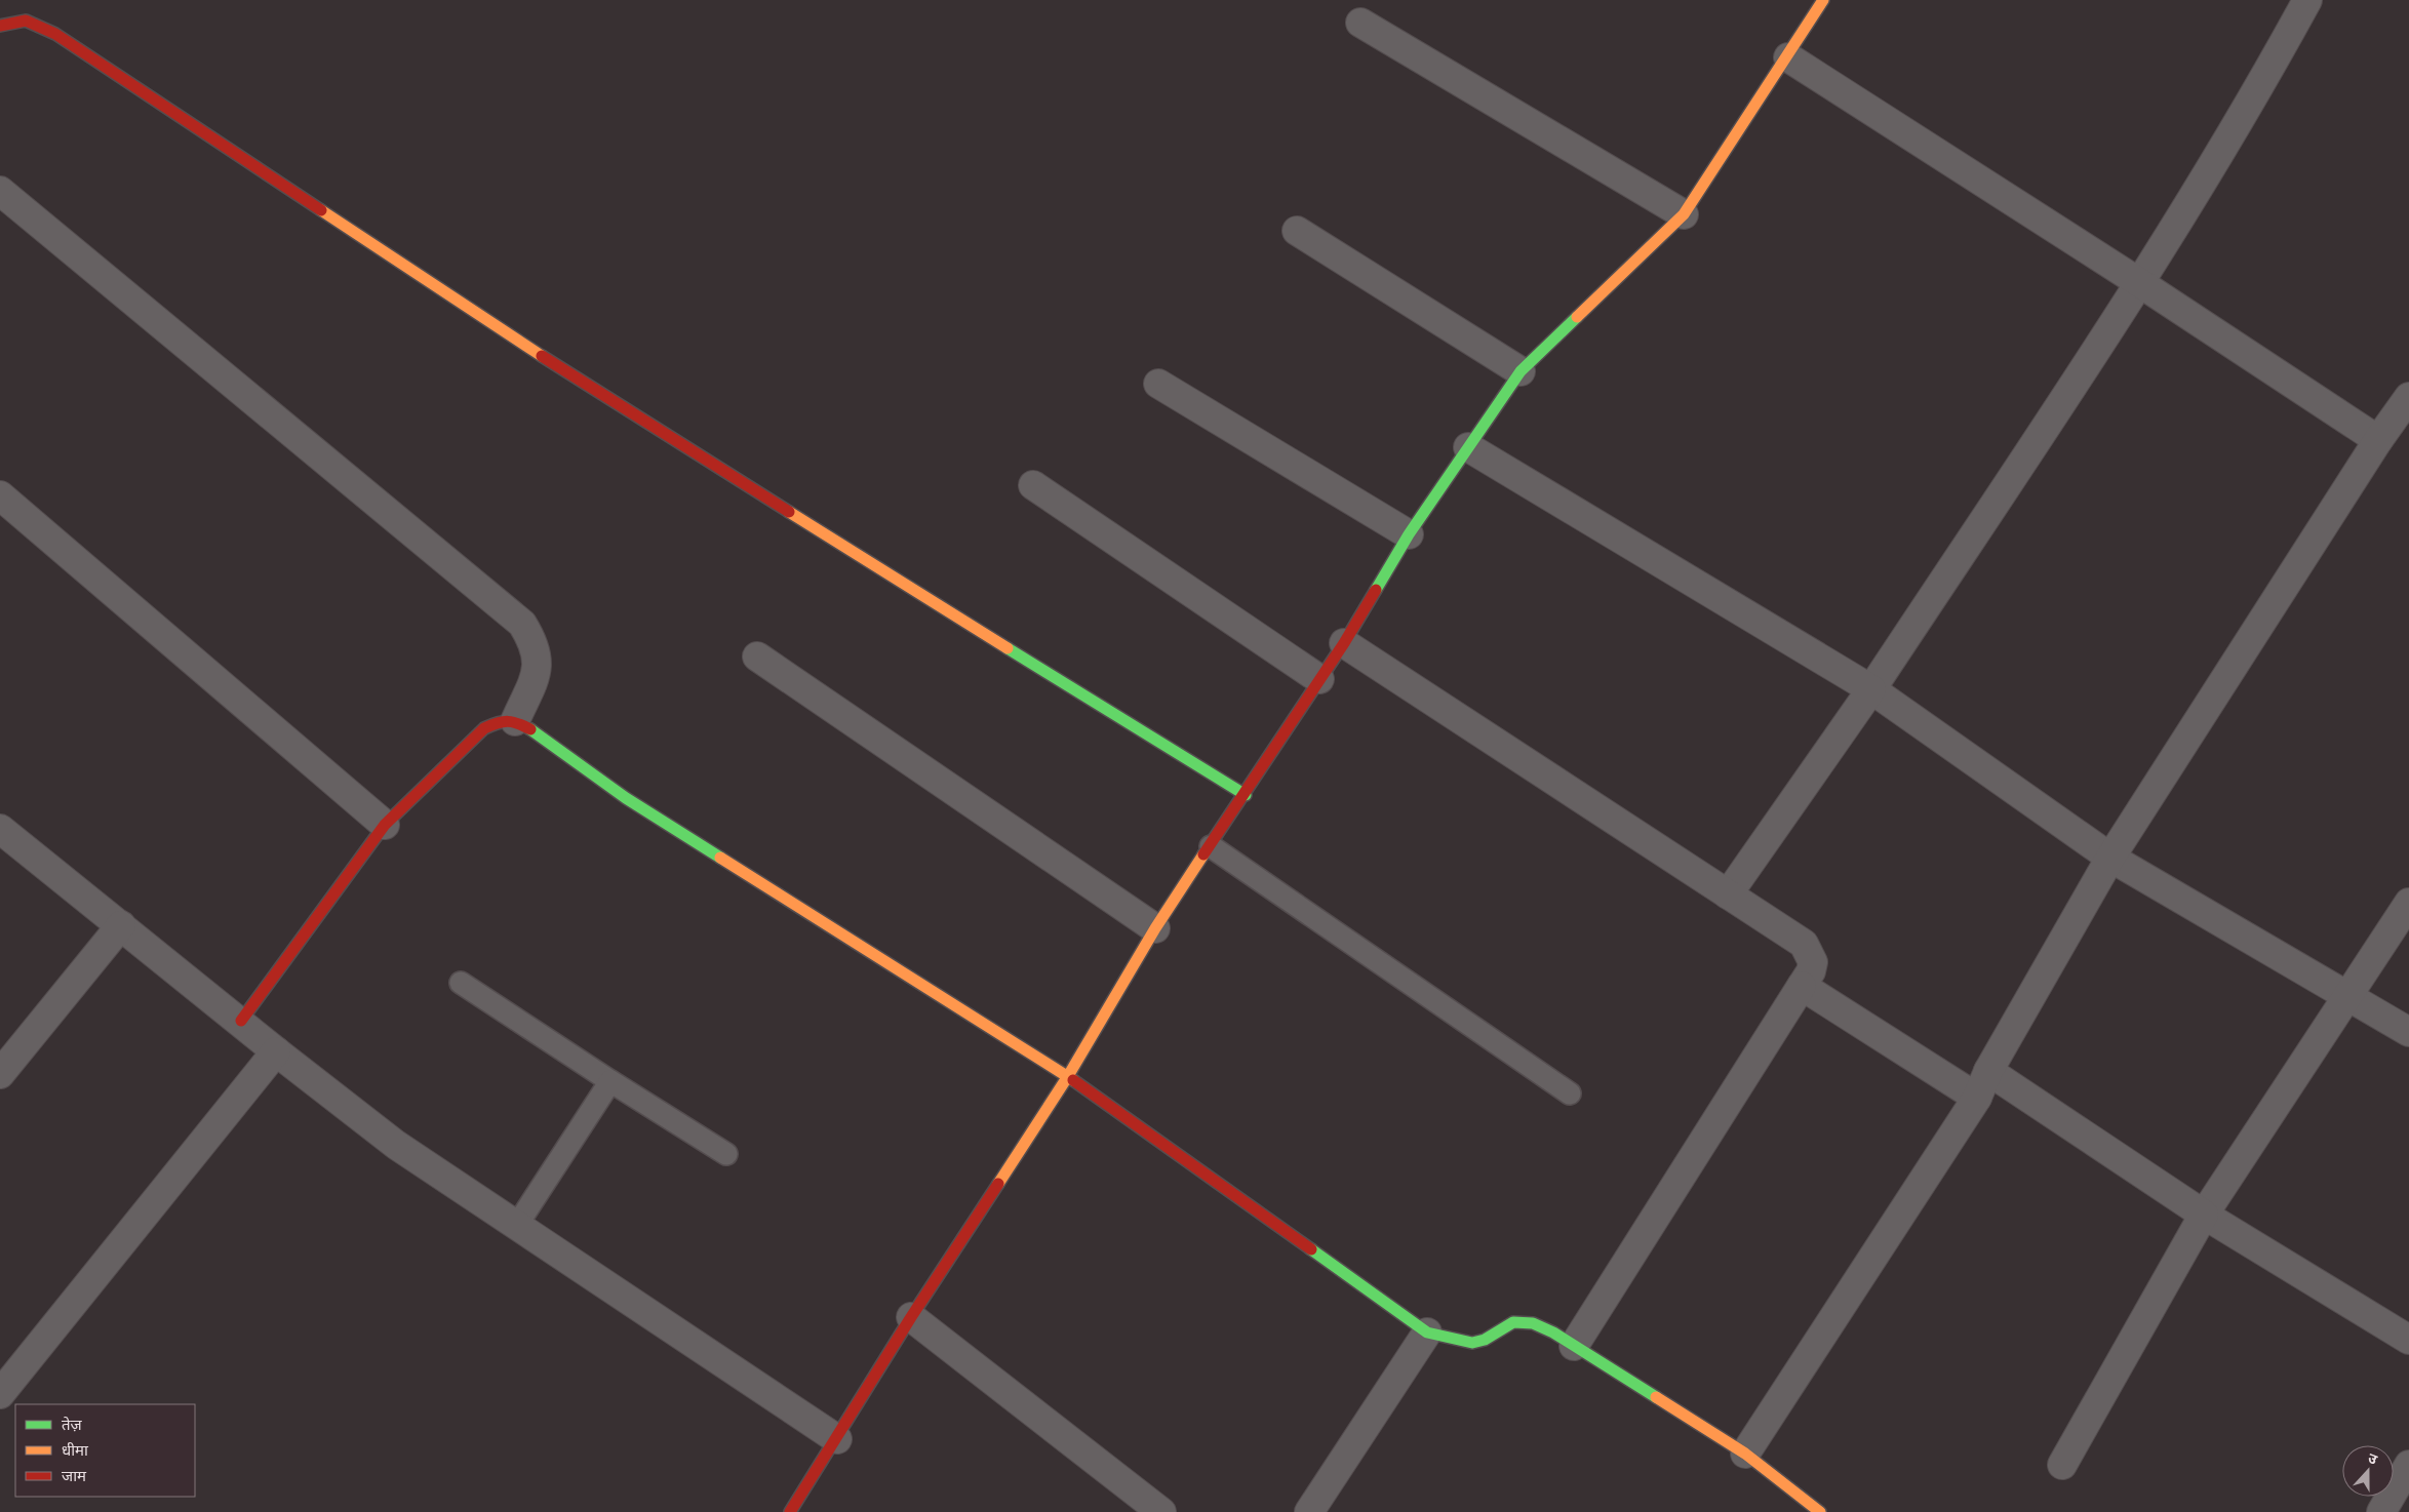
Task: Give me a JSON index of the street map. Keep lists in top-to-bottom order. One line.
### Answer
{"legend":["तेज़","धीमा","जाम"],"north":"top"}
